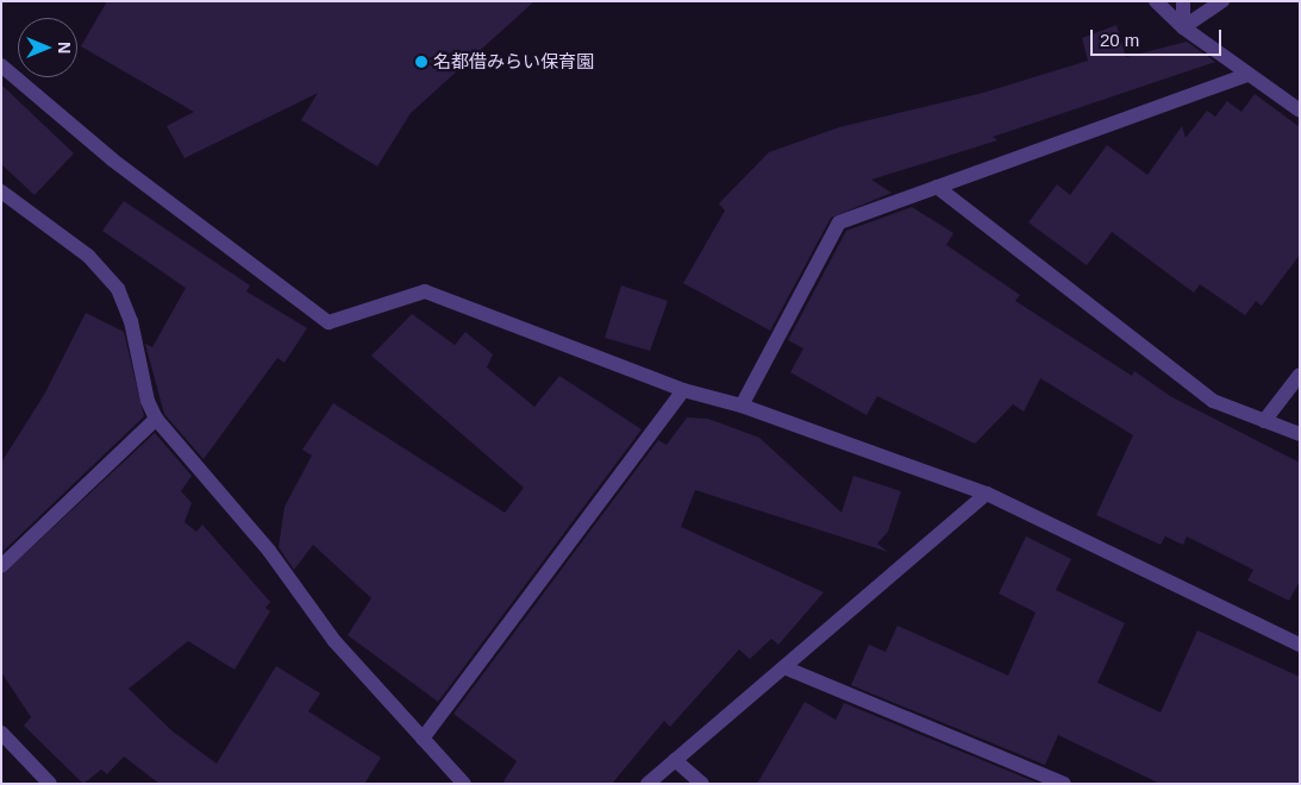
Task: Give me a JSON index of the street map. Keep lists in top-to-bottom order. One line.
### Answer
{"places":["名都借みらい保育園"],"scale_bar":"20 m","north":"right"}
